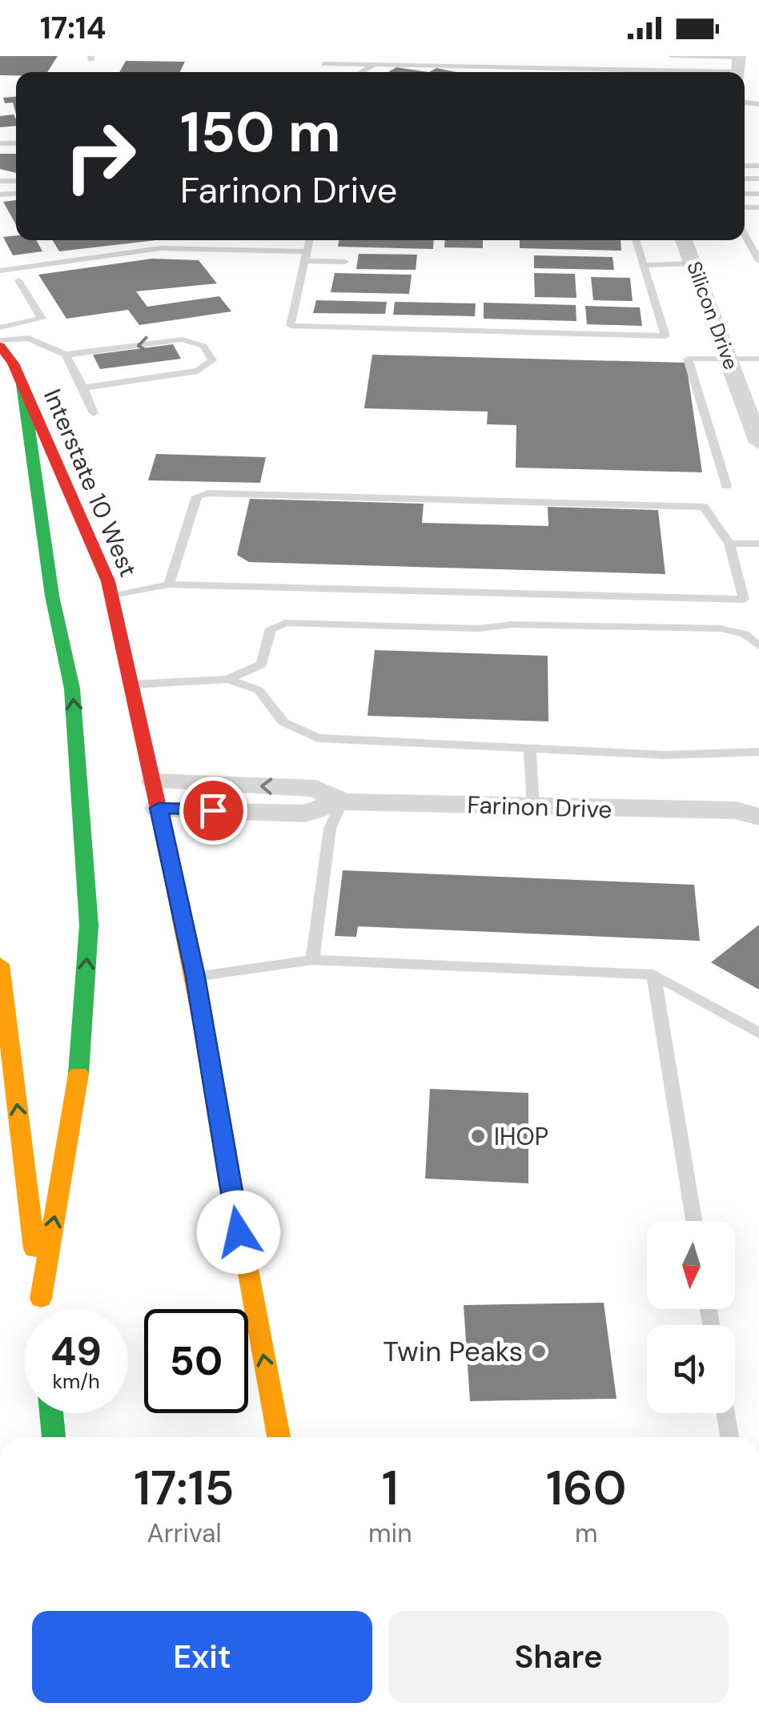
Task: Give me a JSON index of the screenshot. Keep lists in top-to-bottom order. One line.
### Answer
{"streets":{"main road":["Interstate 10 West"],"street":["Silicon Drive","Farinon Drive"]},"crossings":[["Interstate 10 West","Farinon Drive"]],"one_way":["Interstate 10 West"],"places":["IHOP","Twin Peaks"],"north":"bottom","page":{"status":"17:14","turn":["150 m","Farinon Drive"],"speed":"49 km/h","limit":"50","eta":["17:15","Arrival","1","min","160","m"],"buttons":["Exit","Share"]}}
